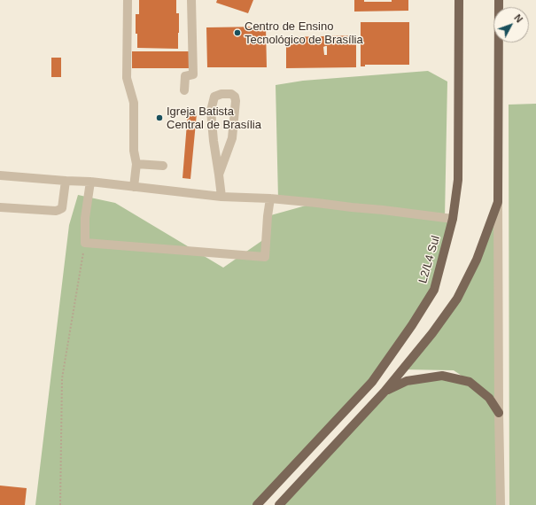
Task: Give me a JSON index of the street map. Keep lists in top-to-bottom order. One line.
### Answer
{"streets":{"main road":["L2/L4 Sul"]},"places":["Centro de Ensino Tecnológico de Brasília","Igreja Batista Central de Brasília"],"north":"top right"}
